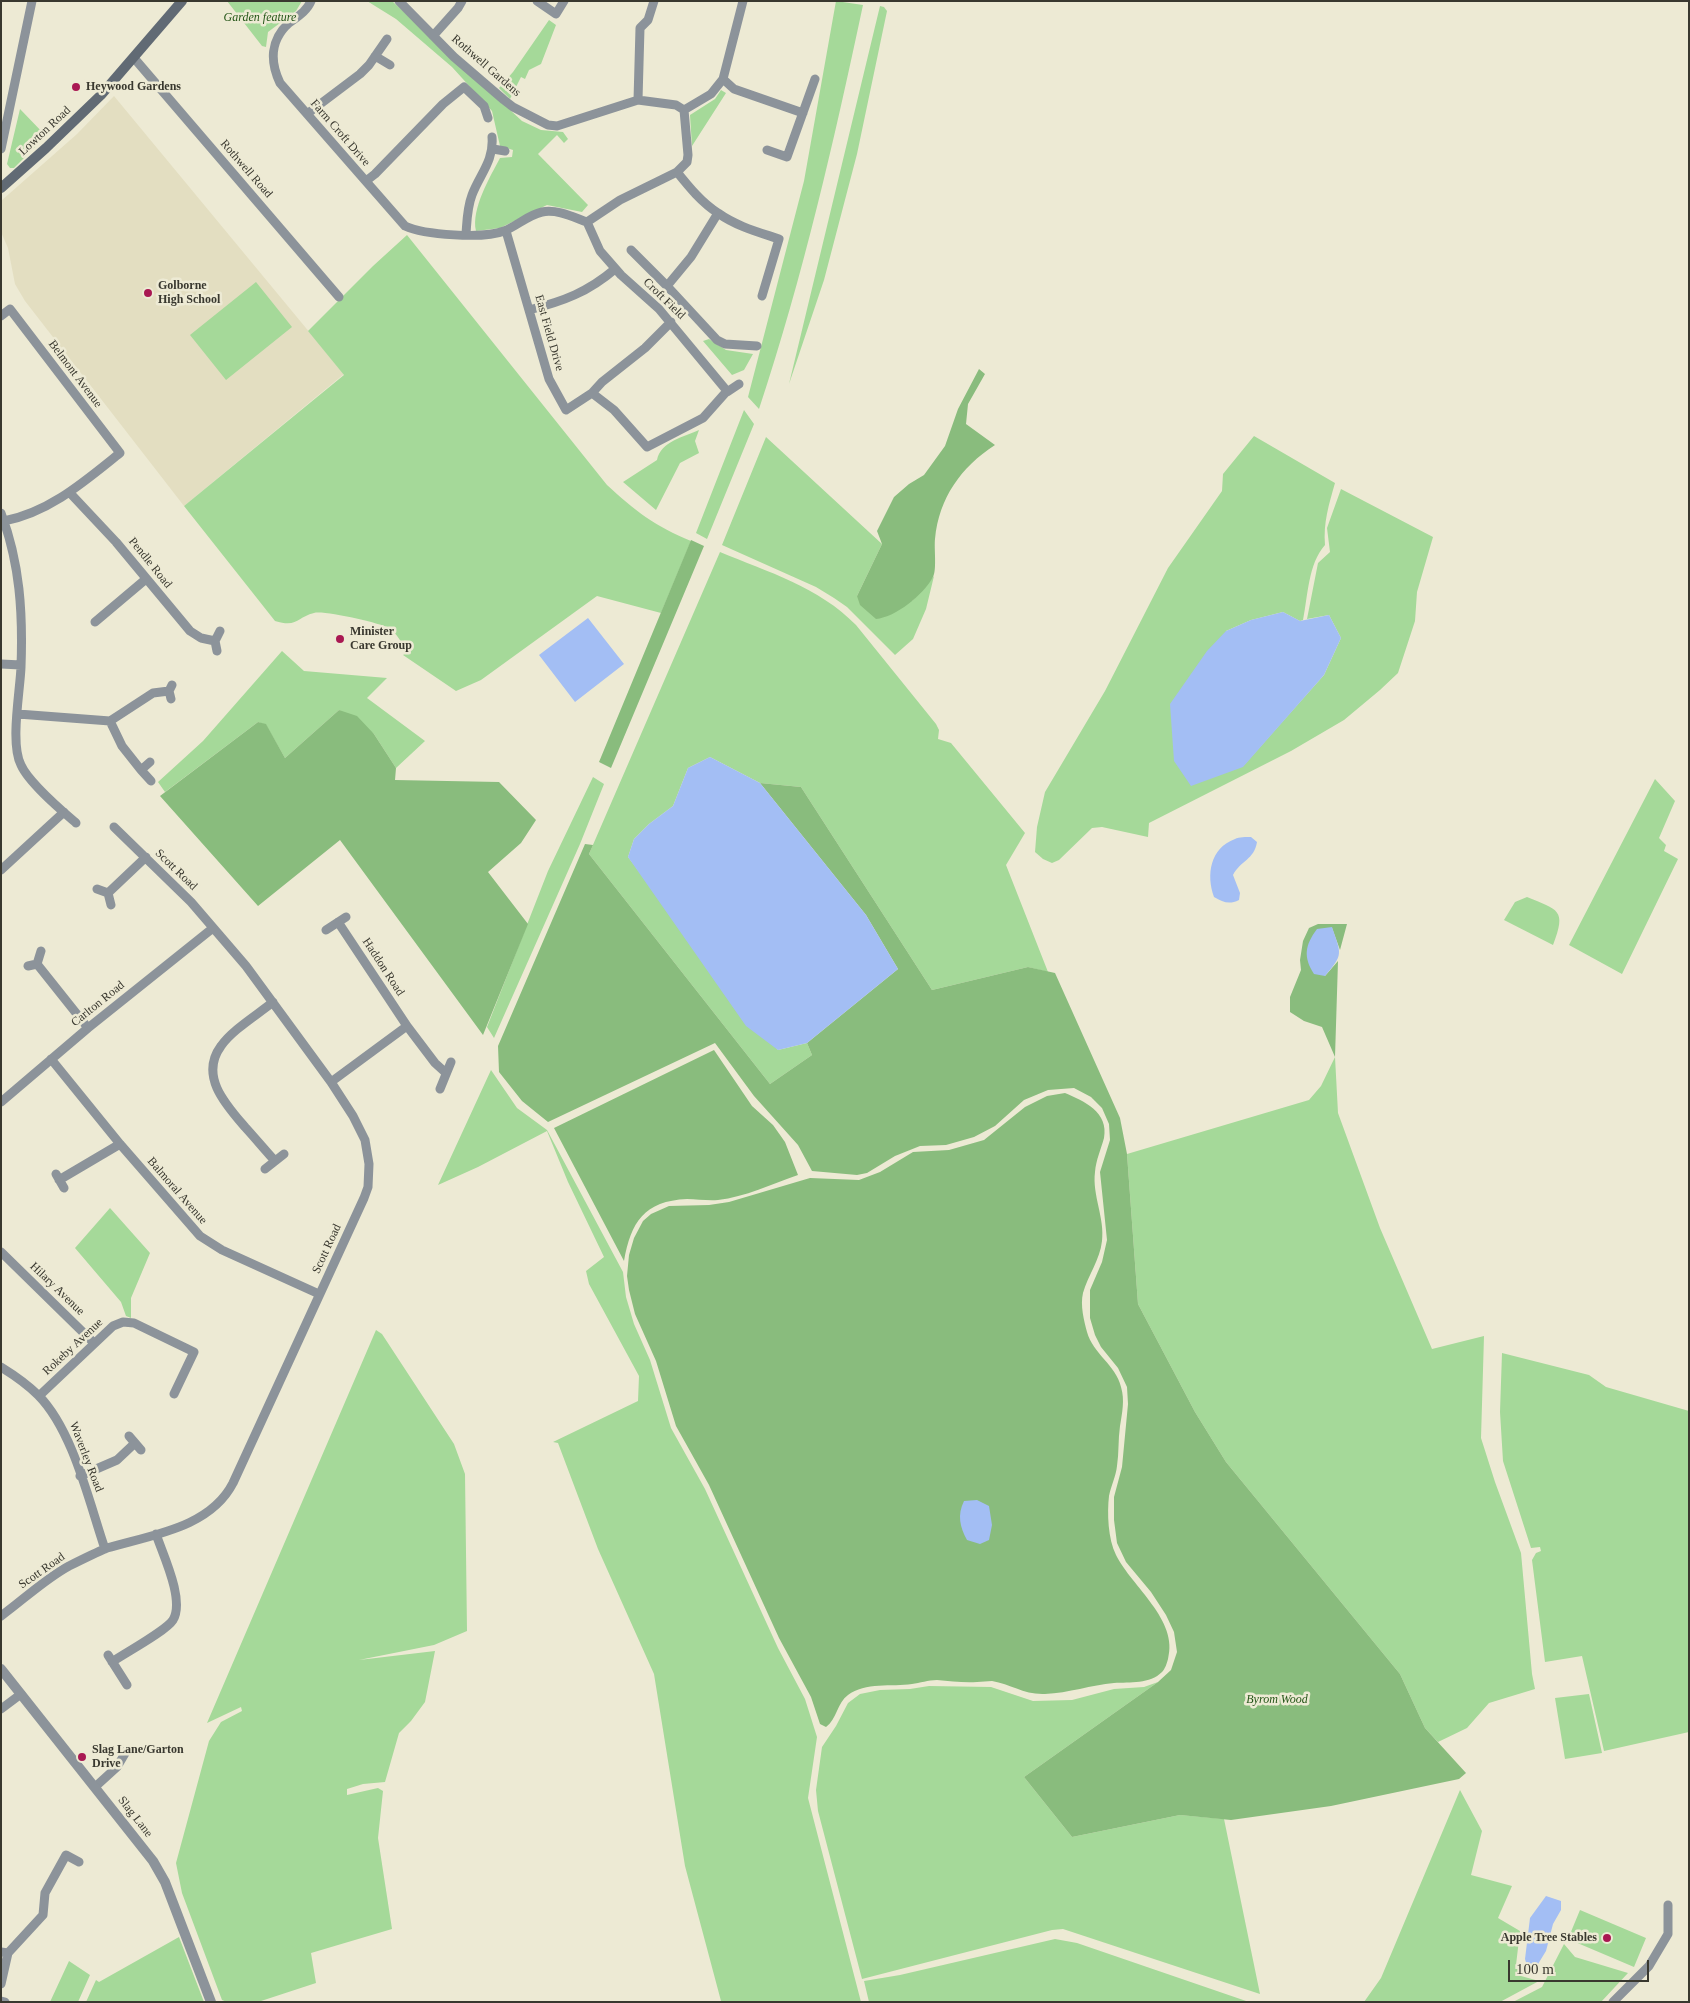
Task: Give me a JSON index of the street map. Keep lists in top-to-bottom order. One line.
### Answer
{"streets":{"main road":["Lowton Road"],"street":["Rothwell Gardens","Farm Croft Drive","Rothwell Road","Croft Field","East Field Drive","Belmont Avenue","Pendle Road","Scott Road","Haddon Road","Carlton Road","Balmoral Avenue","Hilary Avenue","Rokeby Avenue","Waverley Road","Slag Lane"]},"crossings":[["Lowton Road","Rothwell Road"],["Farm Croft Drive","Croft Field"],["Farm Croft Drive","East Field Drive"],["Croft Field","East Field Drive"],["Belmont Avenue","Pendle Road"],["Scott Road","Carlton Road"],["Scott Road","Balmoral Avenue"],["Scott Road","Waverley Road"],["Carlton Road","Balmoral Avenue"],["Hilary Avenue","Rokeby Avenue"],["Rokeby Avenue","Waverley Road"]],"parks":["Garden feature","Byrom Wood"],"places":["Heywood Gardens","Golborne High School","Minister Care Group","Slag Lane/Garton Drive","Apple Tree Stables"],"scale_bar":"100 m"}
